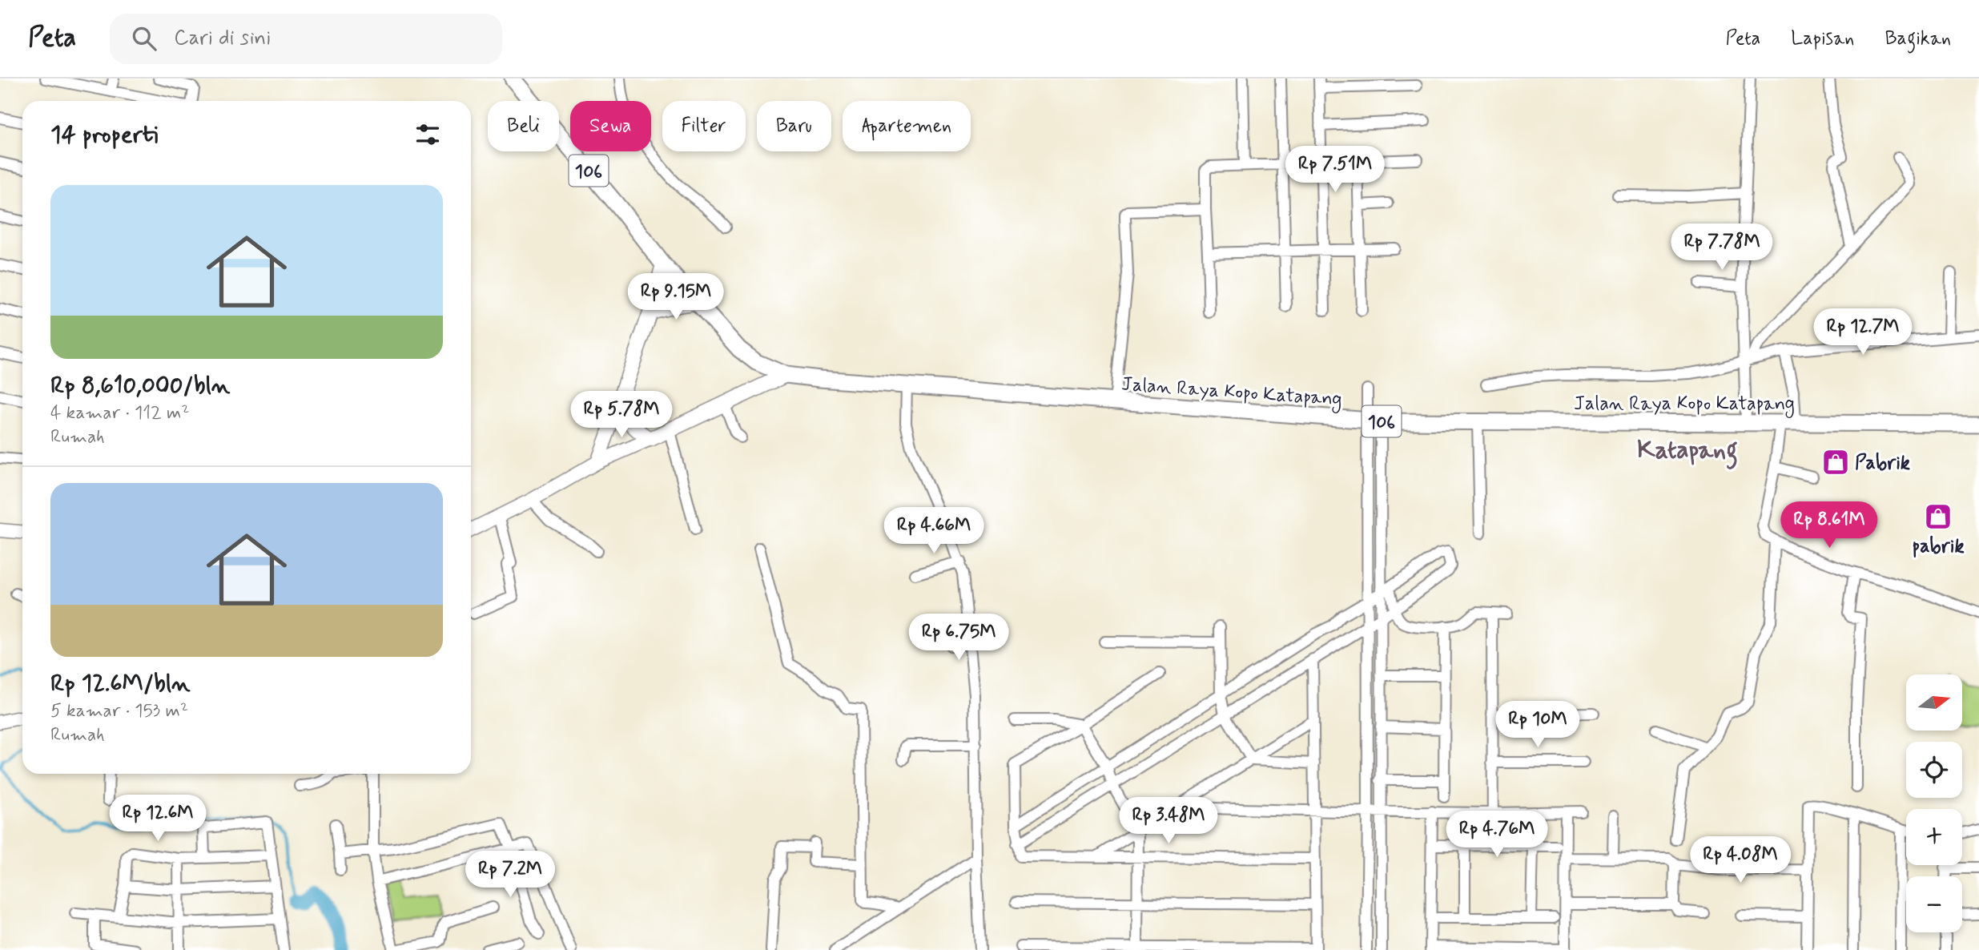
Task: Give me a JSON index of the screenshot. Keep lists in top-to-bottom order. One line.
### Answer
{"streets":{"main road":["106","Jalan Raya Kopo Katapang"]},"crossings":[["106","Jalan Raya Kopo Katapang"]],"districts":["Katapang"],"places":{"shop":["Pabrik","pabrik"]},"north":"right","page":{"header":"Peta","search":"Cari di sini","nav":["Peta","Lapisan","Bagikan"],"chip":["Beli","Sewa","Filter","Baru","Apartemen"],"heading":"14 properti","price":["Rp 7.51M","Rp 7.78M","Rp 9.15M","Rp 12.7M","Rp 5.78M","Rp 8.61M","Rp 4.66M","Rp 6.75M","Rp 10M","Rp 12.6M","Rp 3.48M","Rp 4.76M","Rp 4.08M","Rp 7.2M"],"list":[{"name":"Rp 8,610,000/bln","note":"4 kamar · 112 m² · Rumah"},{"name":"Rp 12.6M/bln","note":"5 kamar · 153 m² · Rumah"}],"map_buttons":["+","−"]}}
